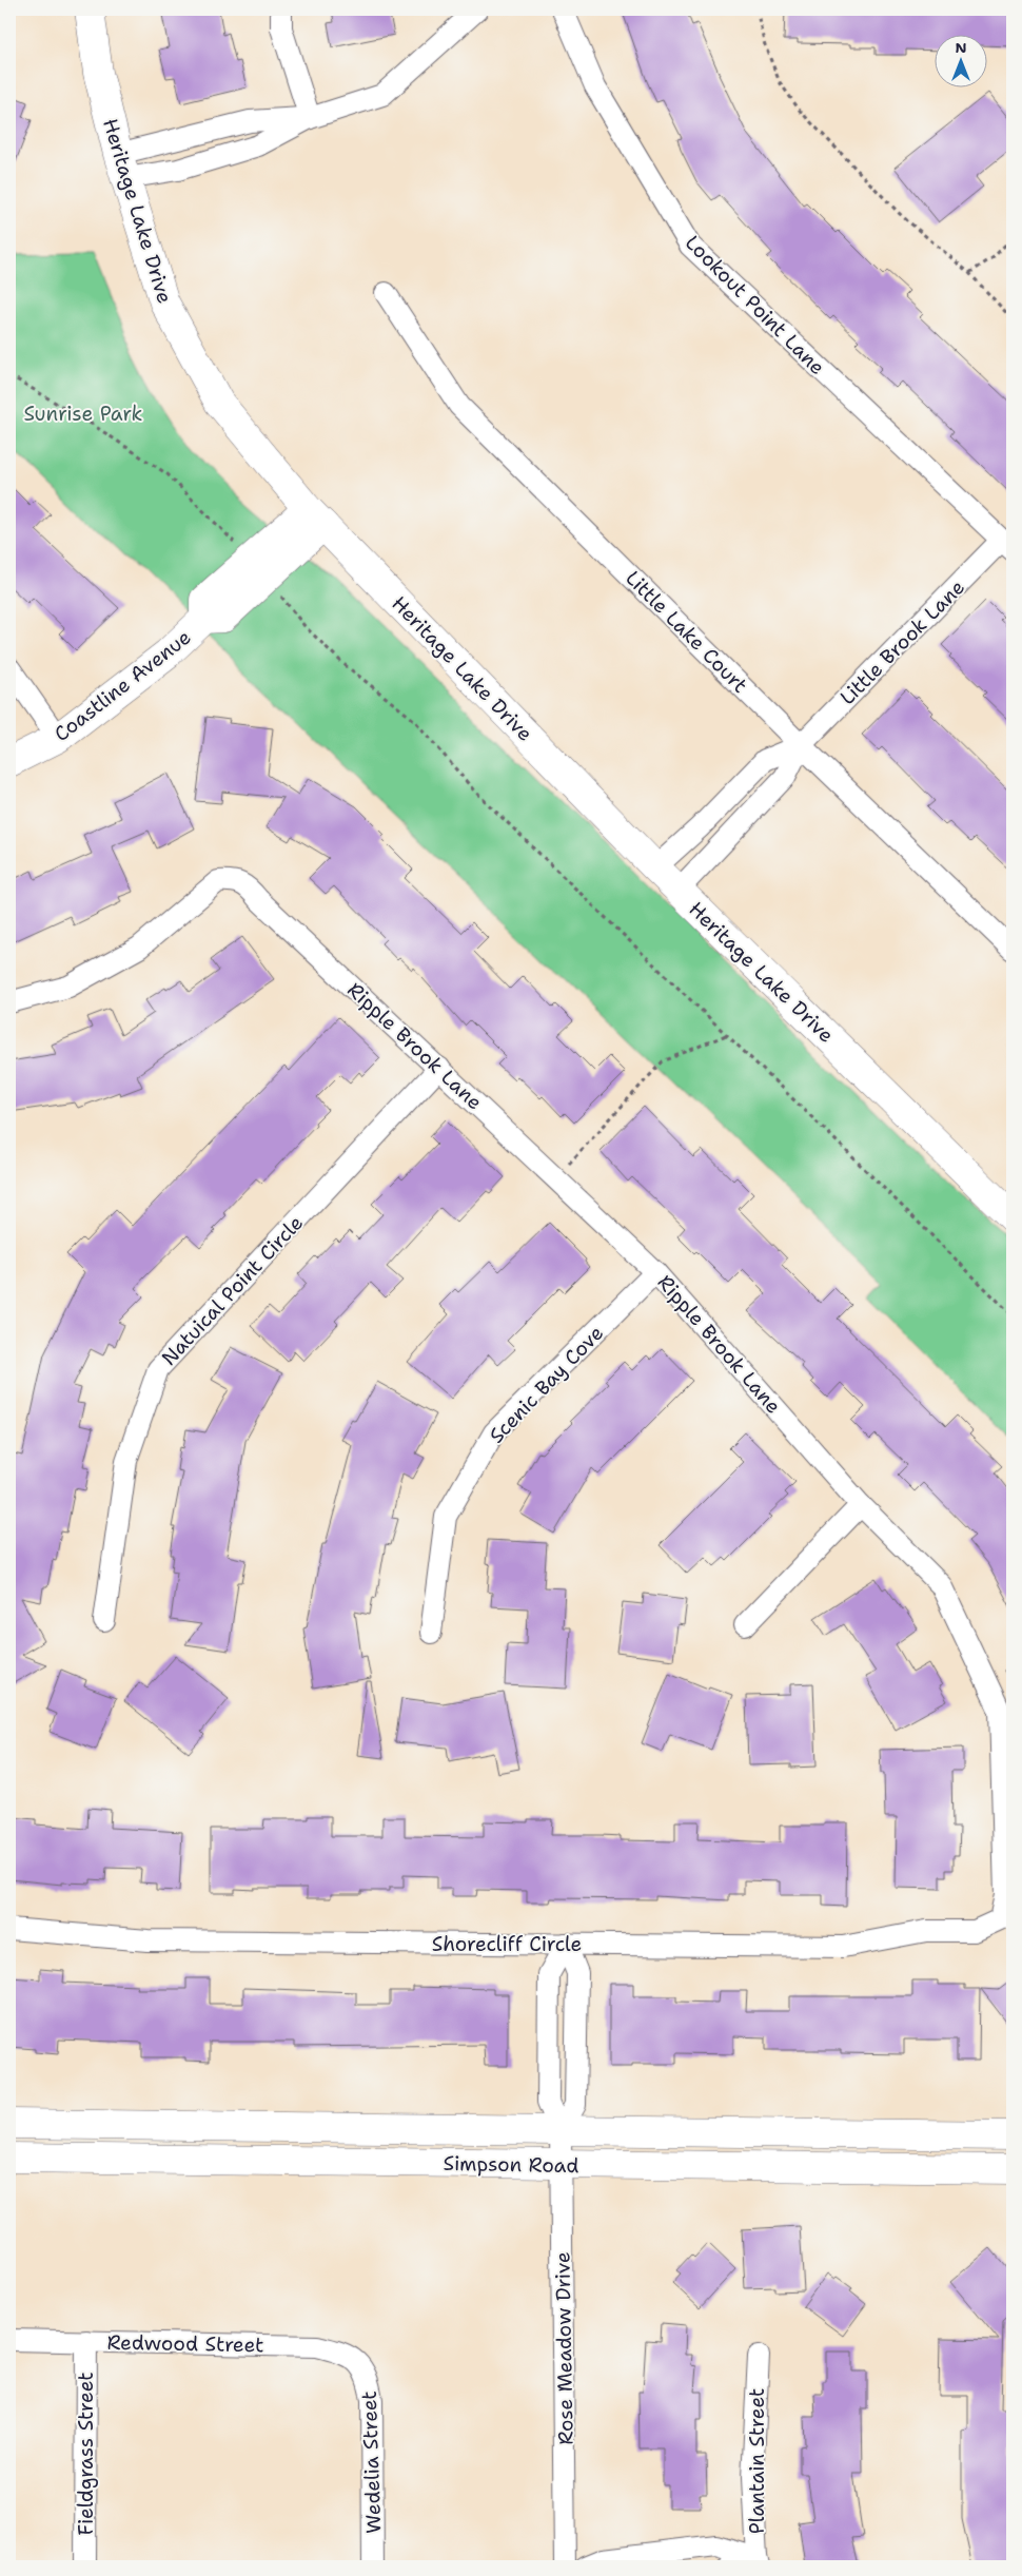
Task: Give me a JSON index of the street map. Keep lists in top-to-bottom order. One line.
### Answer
{"streets":{"main road":["Heritage Lake Drive","Coastline Avenue","Simpson Road"],"street":["Lookout Point Lane","Little Lake Court","Little Brook Lane","Ripple Brook Lane","Natuical Point Circle","Scenic Bay Cove","Shorecliff Circle","Redwood Street","Rose Meadow Drive","Fieldgrass Street","Plantain Street","Wedelia Street"]},"crossings":[["Heritage Lake Drive","Little Brook Lane"],["Heritage Lake Drive","Coastline Avenue"],["Lookout Point Lane","Little Brook Lane"],["Little Lake Court","Little Brook Lane"],["Ripple Brook Lane","Natuical Point Circle"],["Ripple Brook Lane","Scenic Bay Cove"],["Ripple Brook Lane","Shorecliff Circle"],["Simpson Road","Rose Meadow Drive"],["Redwood Street","Fieldgrass Street"],["Redwood Street","Wedelia Street"]],"parks":["Sunrise Park"],"north":"top"}
